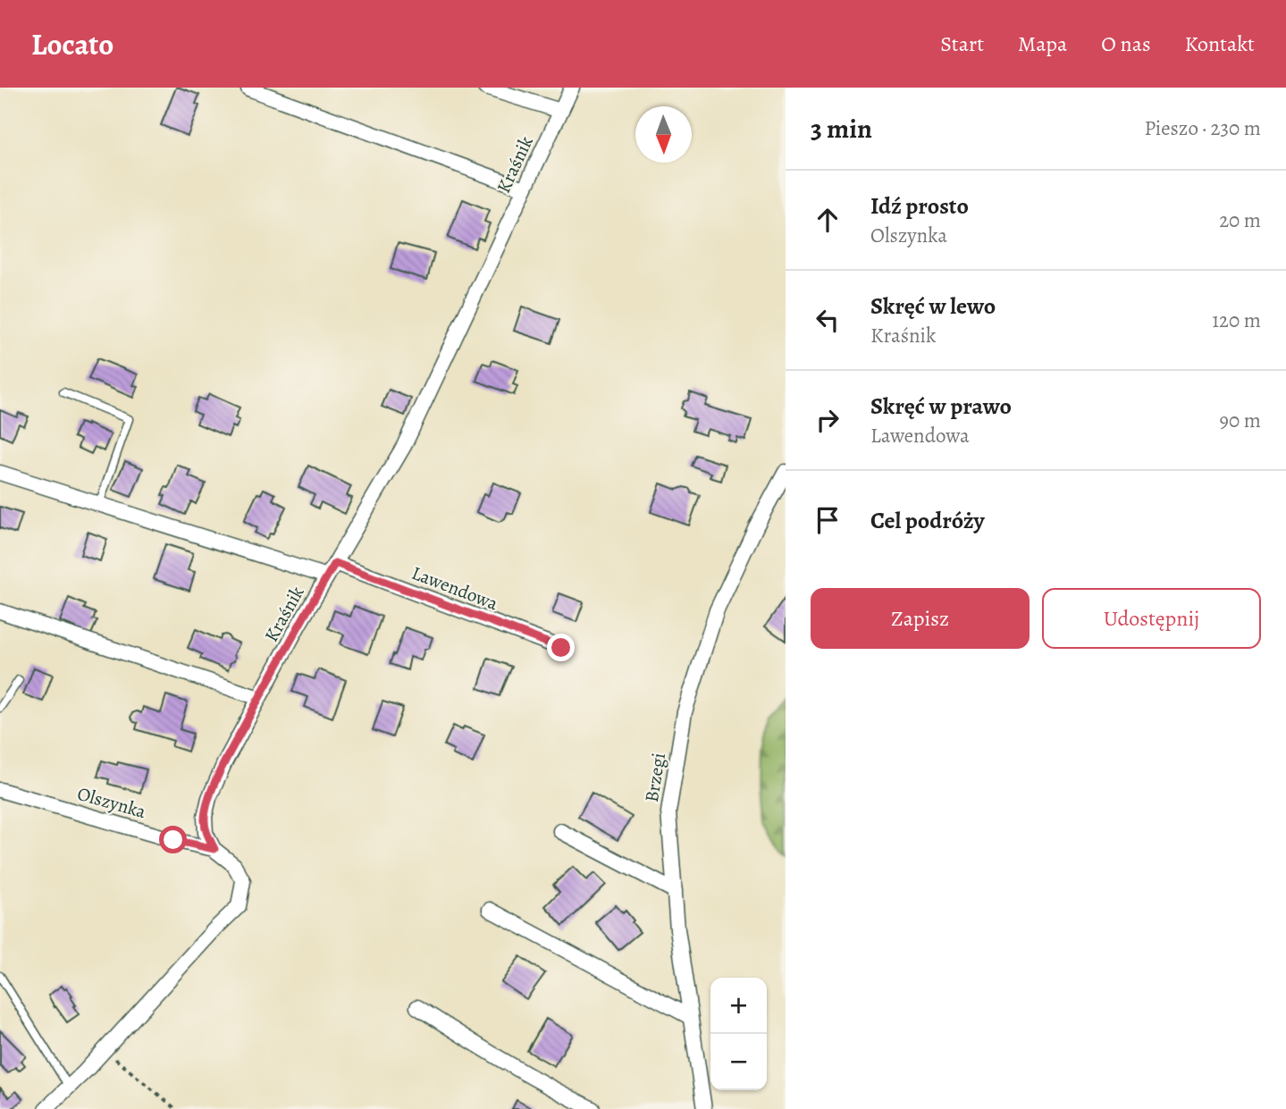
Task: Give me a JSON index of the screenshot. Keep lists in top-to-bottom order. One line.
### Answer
{"streets":{"street":["Kraśnik","Lawendowa","Brzegi","Olszynka"]},"crossings":[["Kraśnik","Lawendowa"],["Kraśnik","Olszynka"]],"north":"bottom","page":{"header":"Locato","nav":["Start","Mapa","O nas","Kontakt"],"heading":["3 min","Pieszo · 230 m"],"list":[["Idź prosto","Olszynka","20 m"],["Skręć w lewo","Kraśnik","120 m"],["Skręć w prawo","Lawendowa","90 m"],"Cel podróży"],"buttons":["Zapisz","Udostępnij"],"map_buttons":["+","−"]}}
